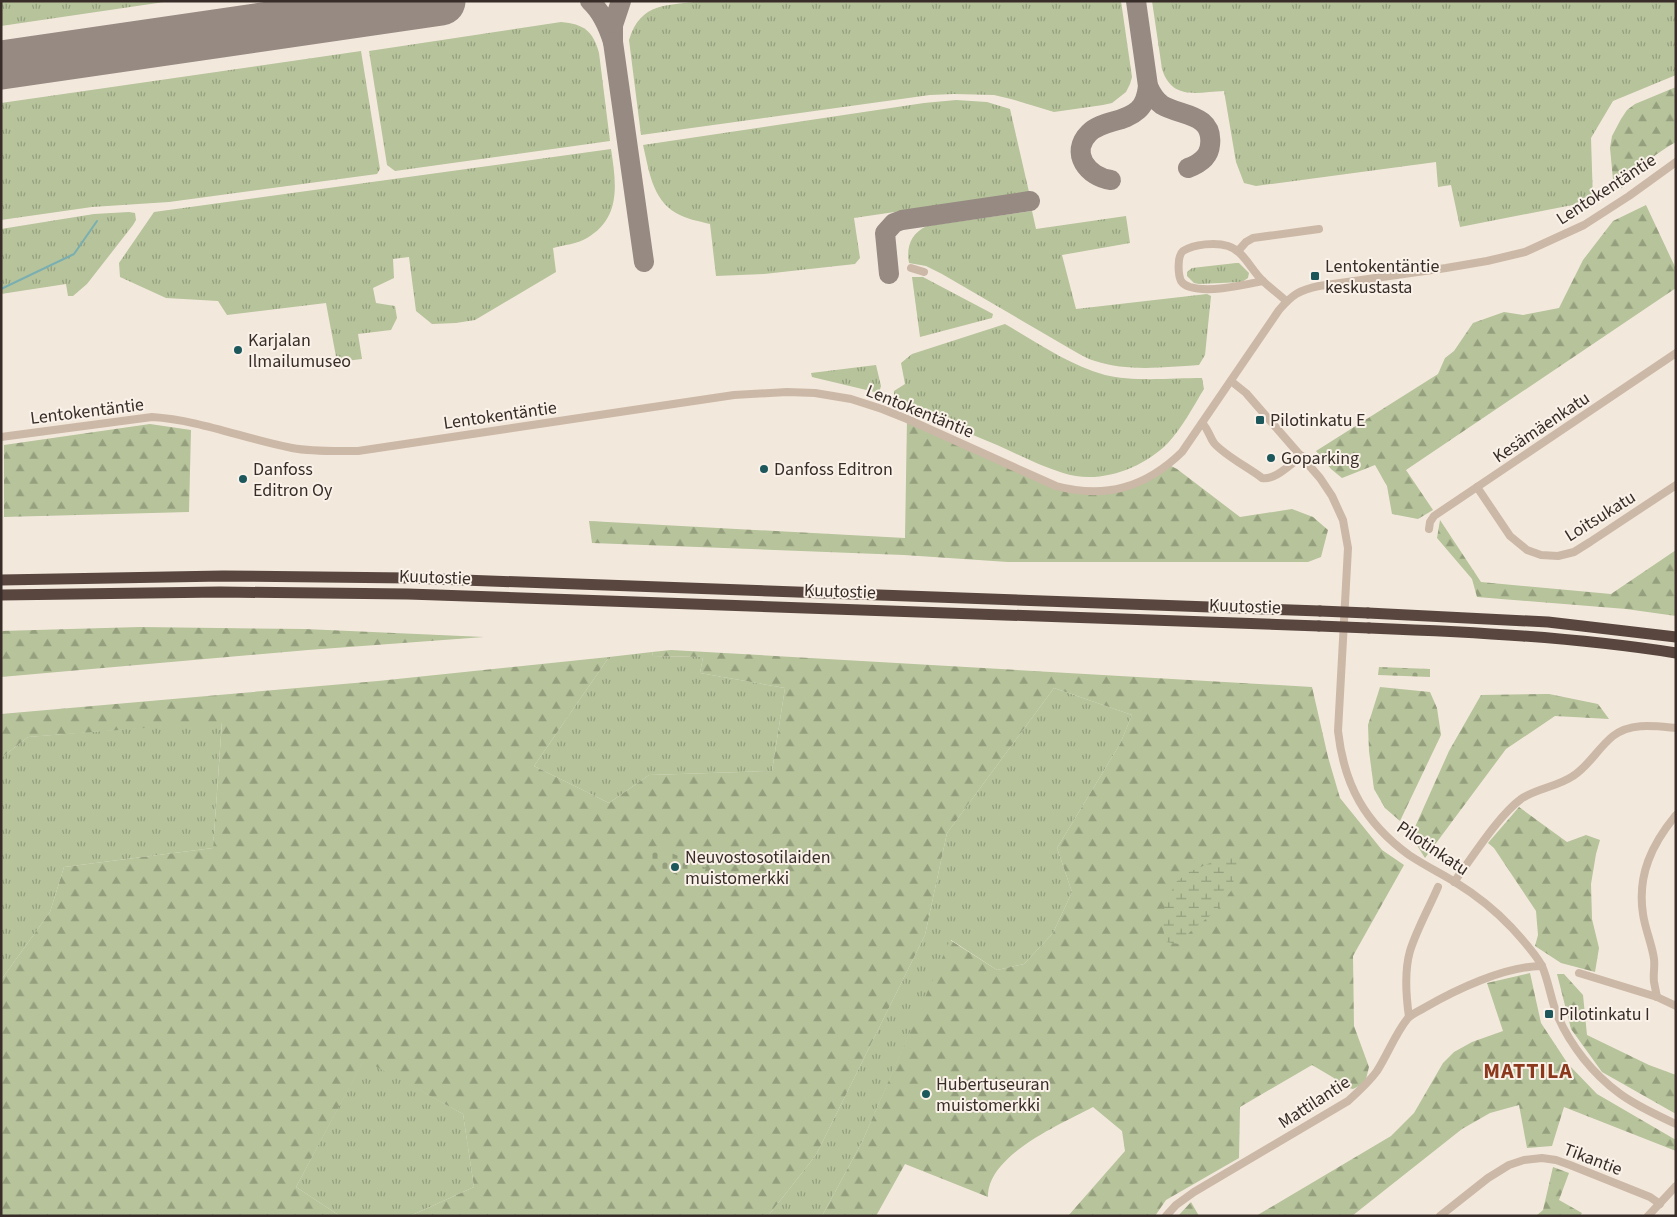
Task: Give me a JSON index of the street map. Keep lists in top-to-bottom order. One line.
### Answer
{"streets":{"highway":["Kuutostie"],"street":["Lentokentäntie","Kesämäenkatu","Loitsukatu","Pilotinkatu","Mattilantie","Tikantie"]},"crossings":[["Lentokentäntie","Pilotinkatu"],["Kesämäenkatu","Loitsukatu"],["Pilotinkatu","Mattilantie"]],"districts":["MATTILA"],"places":{"transit":["Lentokentäntie keskustasta","Pilotinkatu E","Pilotinkatu I"],"other":["Karjalan Ilmailumuseo","Goparking","Danfoss Editron","Danfoss Editron Oy","Neuvostosotilaiden muistomerkki","Hubertuseuran muistomerkki"]}}
